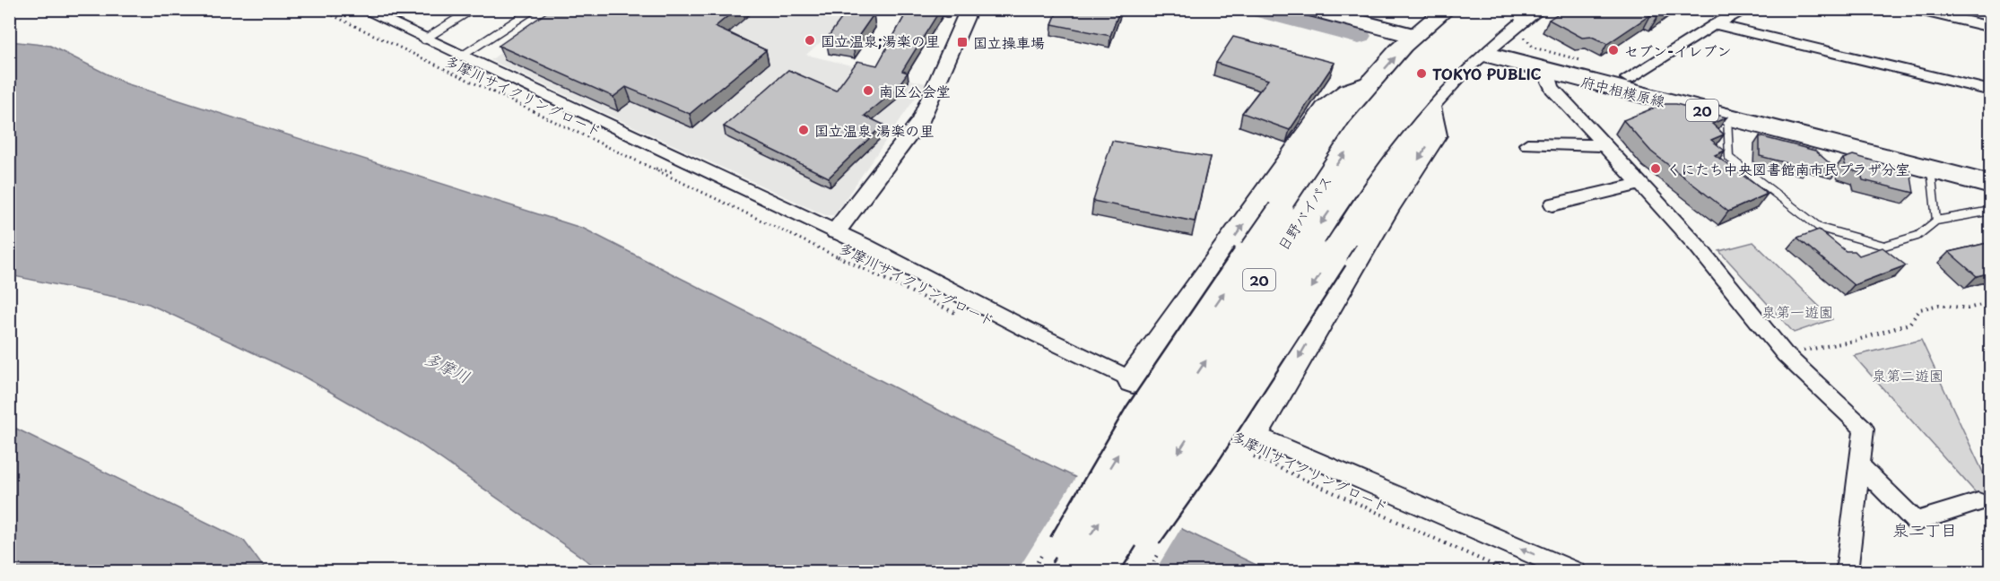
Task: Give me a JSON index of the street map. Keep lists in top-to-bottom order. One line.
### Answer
{"streets":{"highway":["20","日野バイパス"],"main road":["府中相模原線"],"path":["多摩川サイクリングロード"]},"crossings":[["府中相模原線","20"]],"districts":["泉二丁目"],"water":["多摩川"],"parks":["泉第一遊園","泉第二遊園"],"places":{"other":["国立温泉;湯楽の里","セブン-イレブン","TOKYO PUBLIC","南区公会堂","国立温泉 湯楽の里","くにたち中央図書館南市民プラザ分室"],"transit":["国立操車場"]}}
